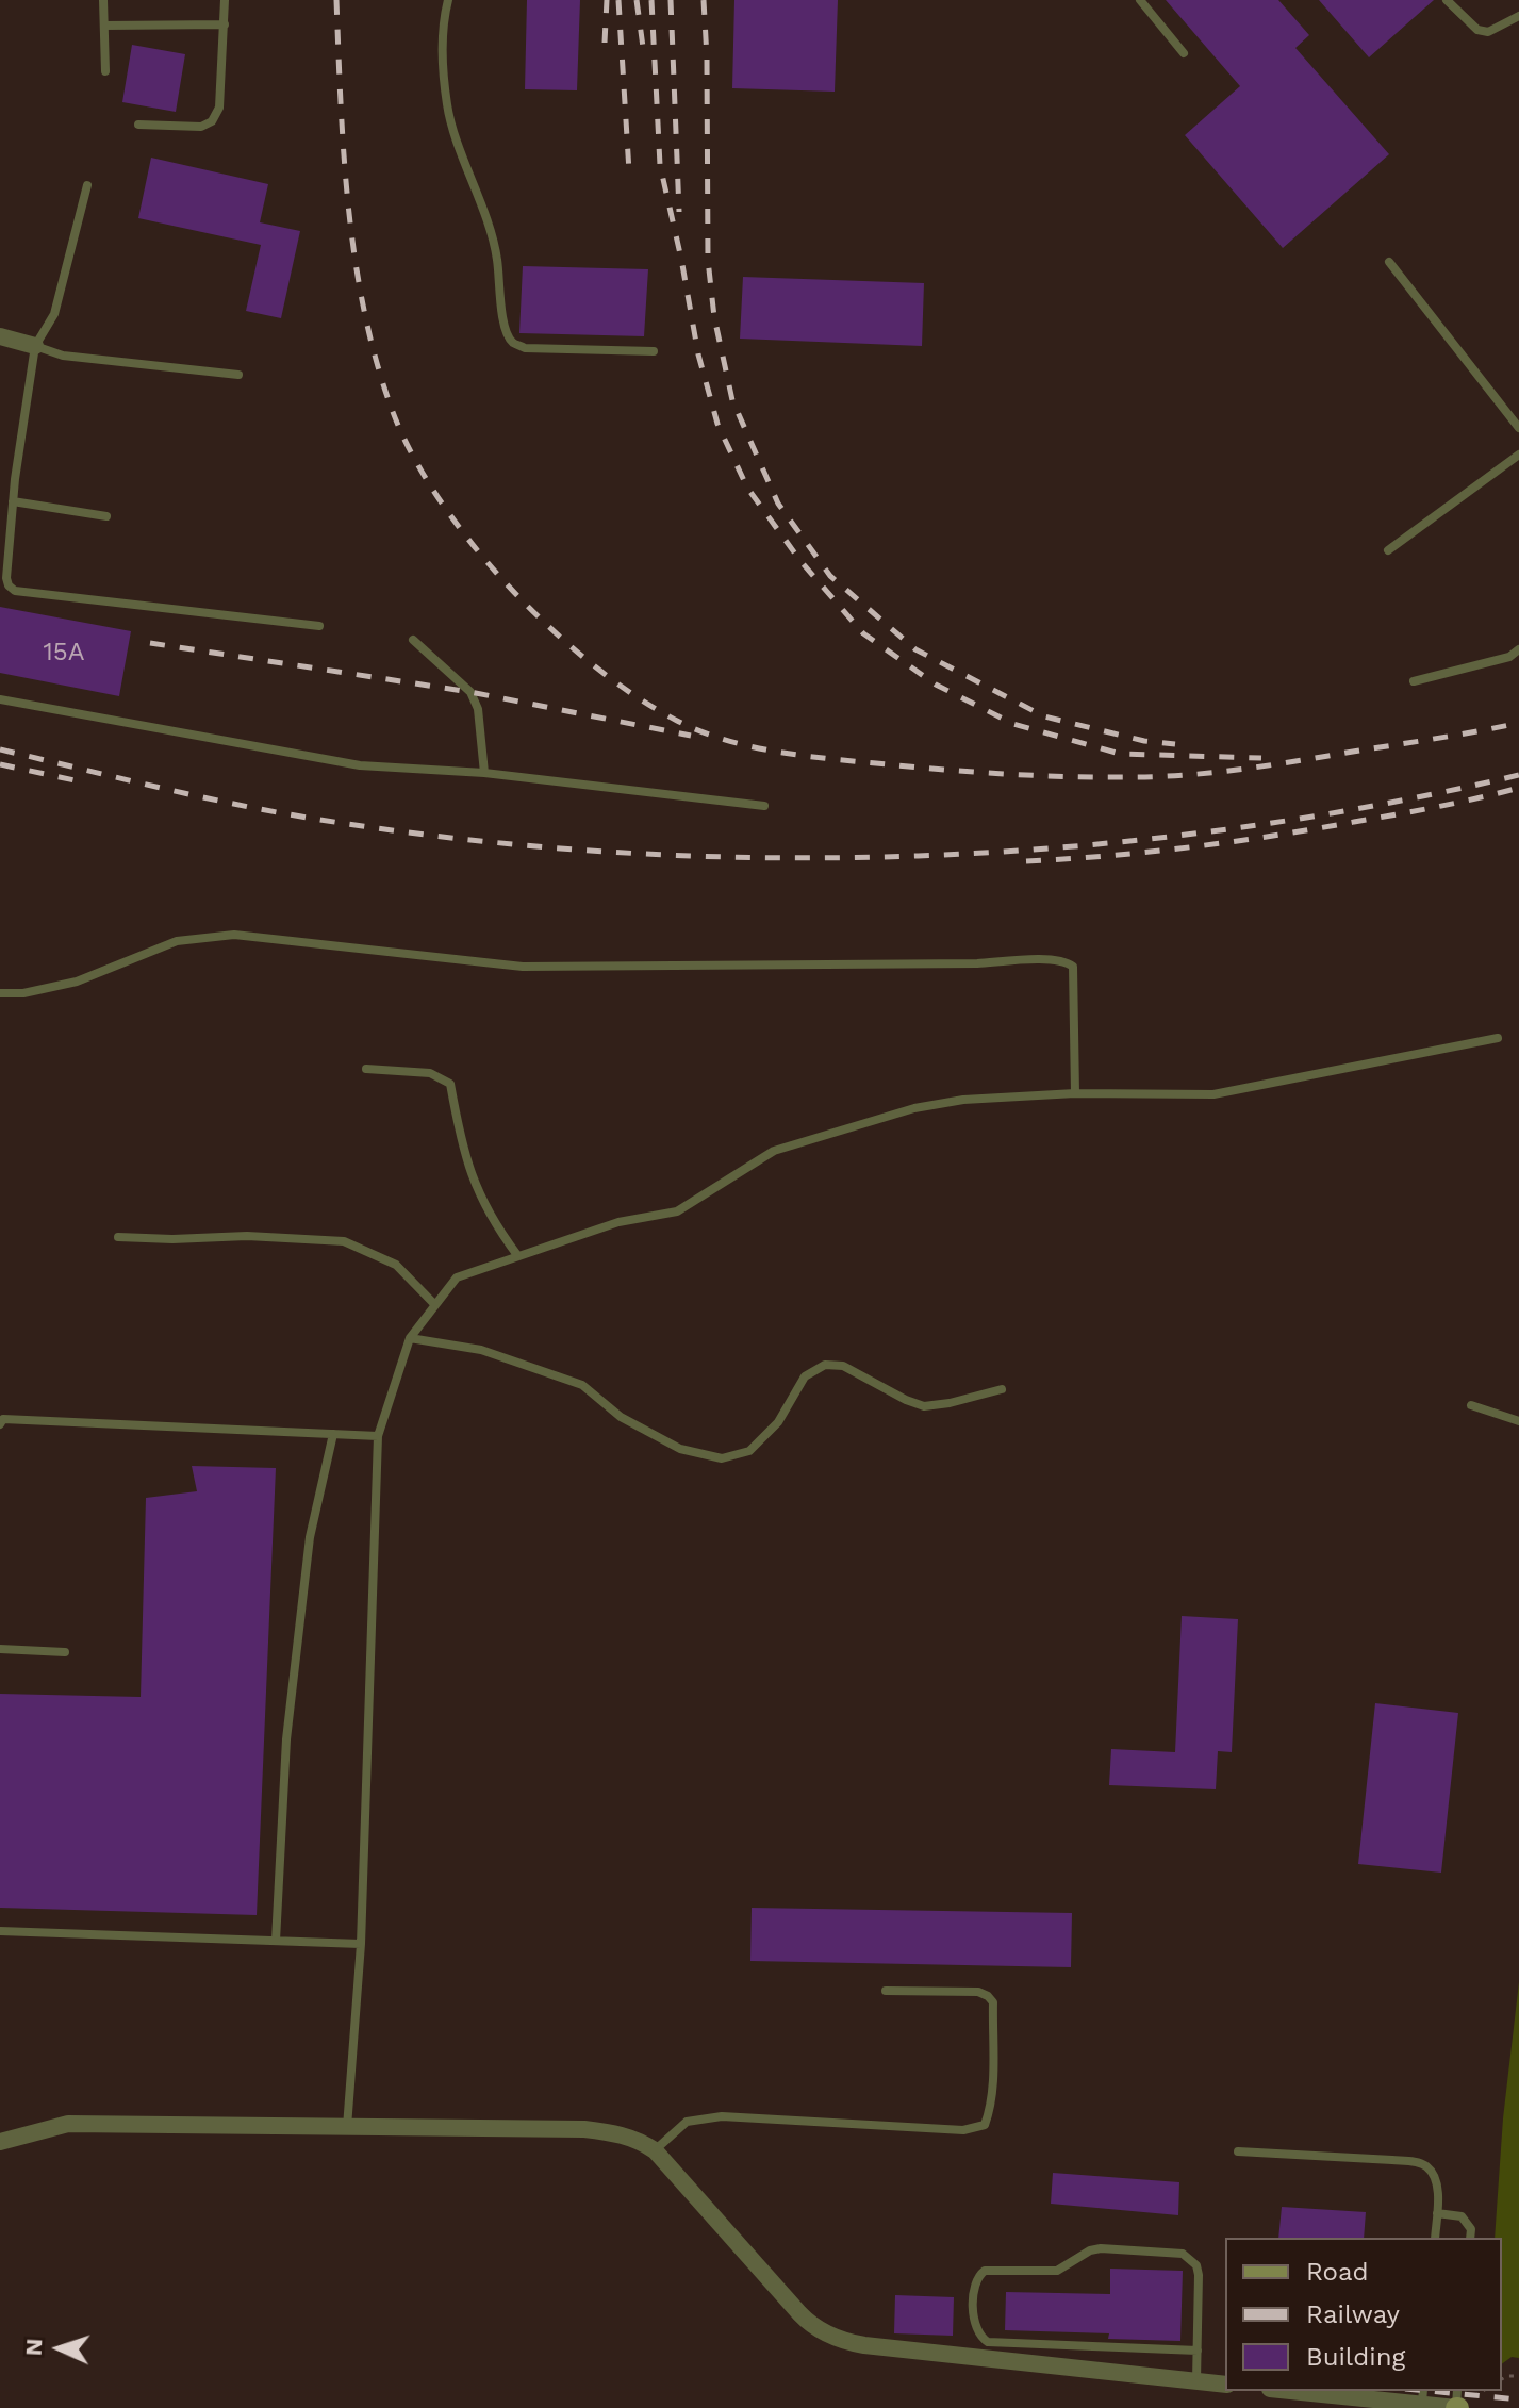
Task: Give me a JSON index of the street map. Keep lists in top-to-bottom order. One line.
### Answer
{"house_numbers":["15A"],"legend":["Road","Railway","Building"],"north":"left"}
